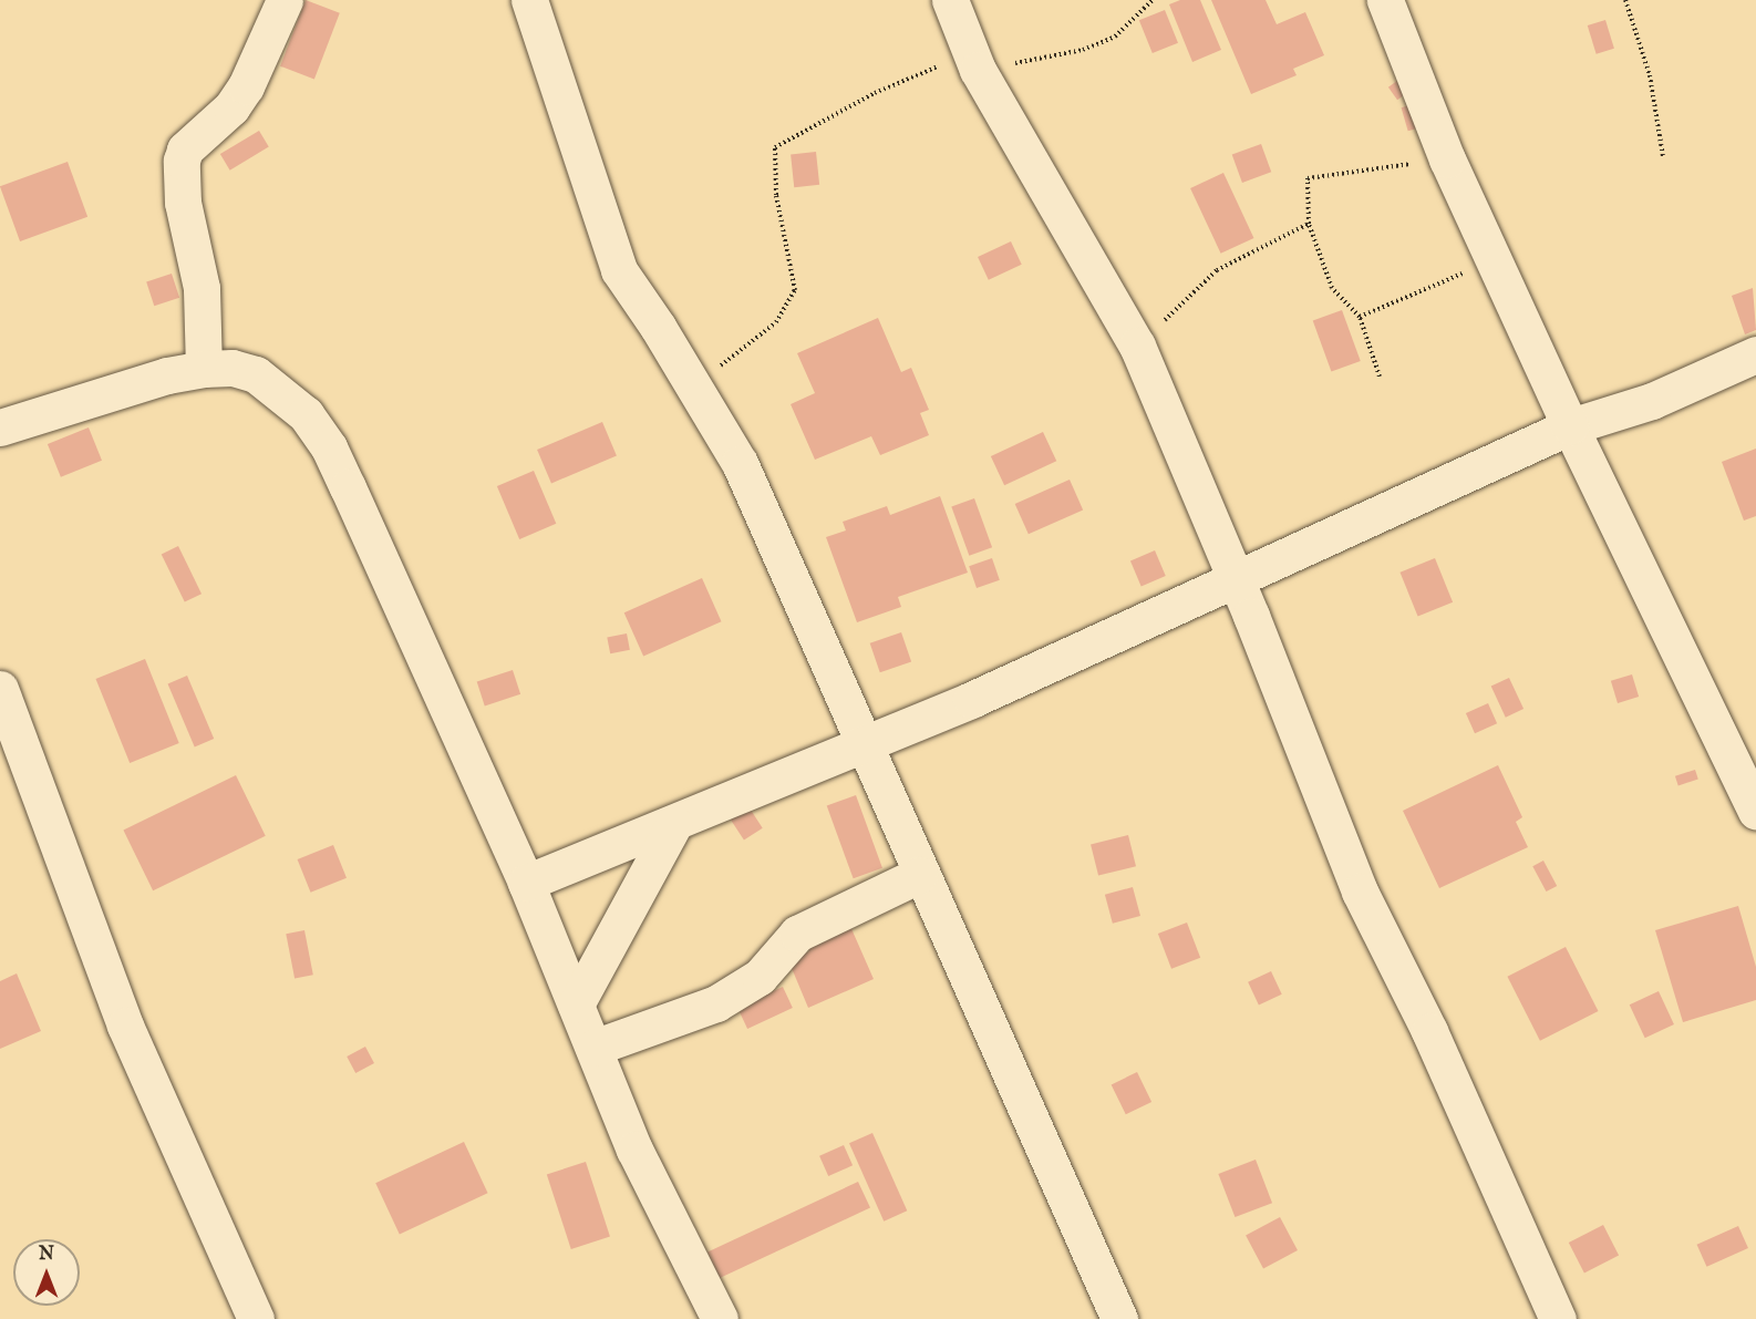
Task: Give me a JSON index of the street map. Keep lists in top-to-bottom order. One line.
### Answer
{"north":"top"}
